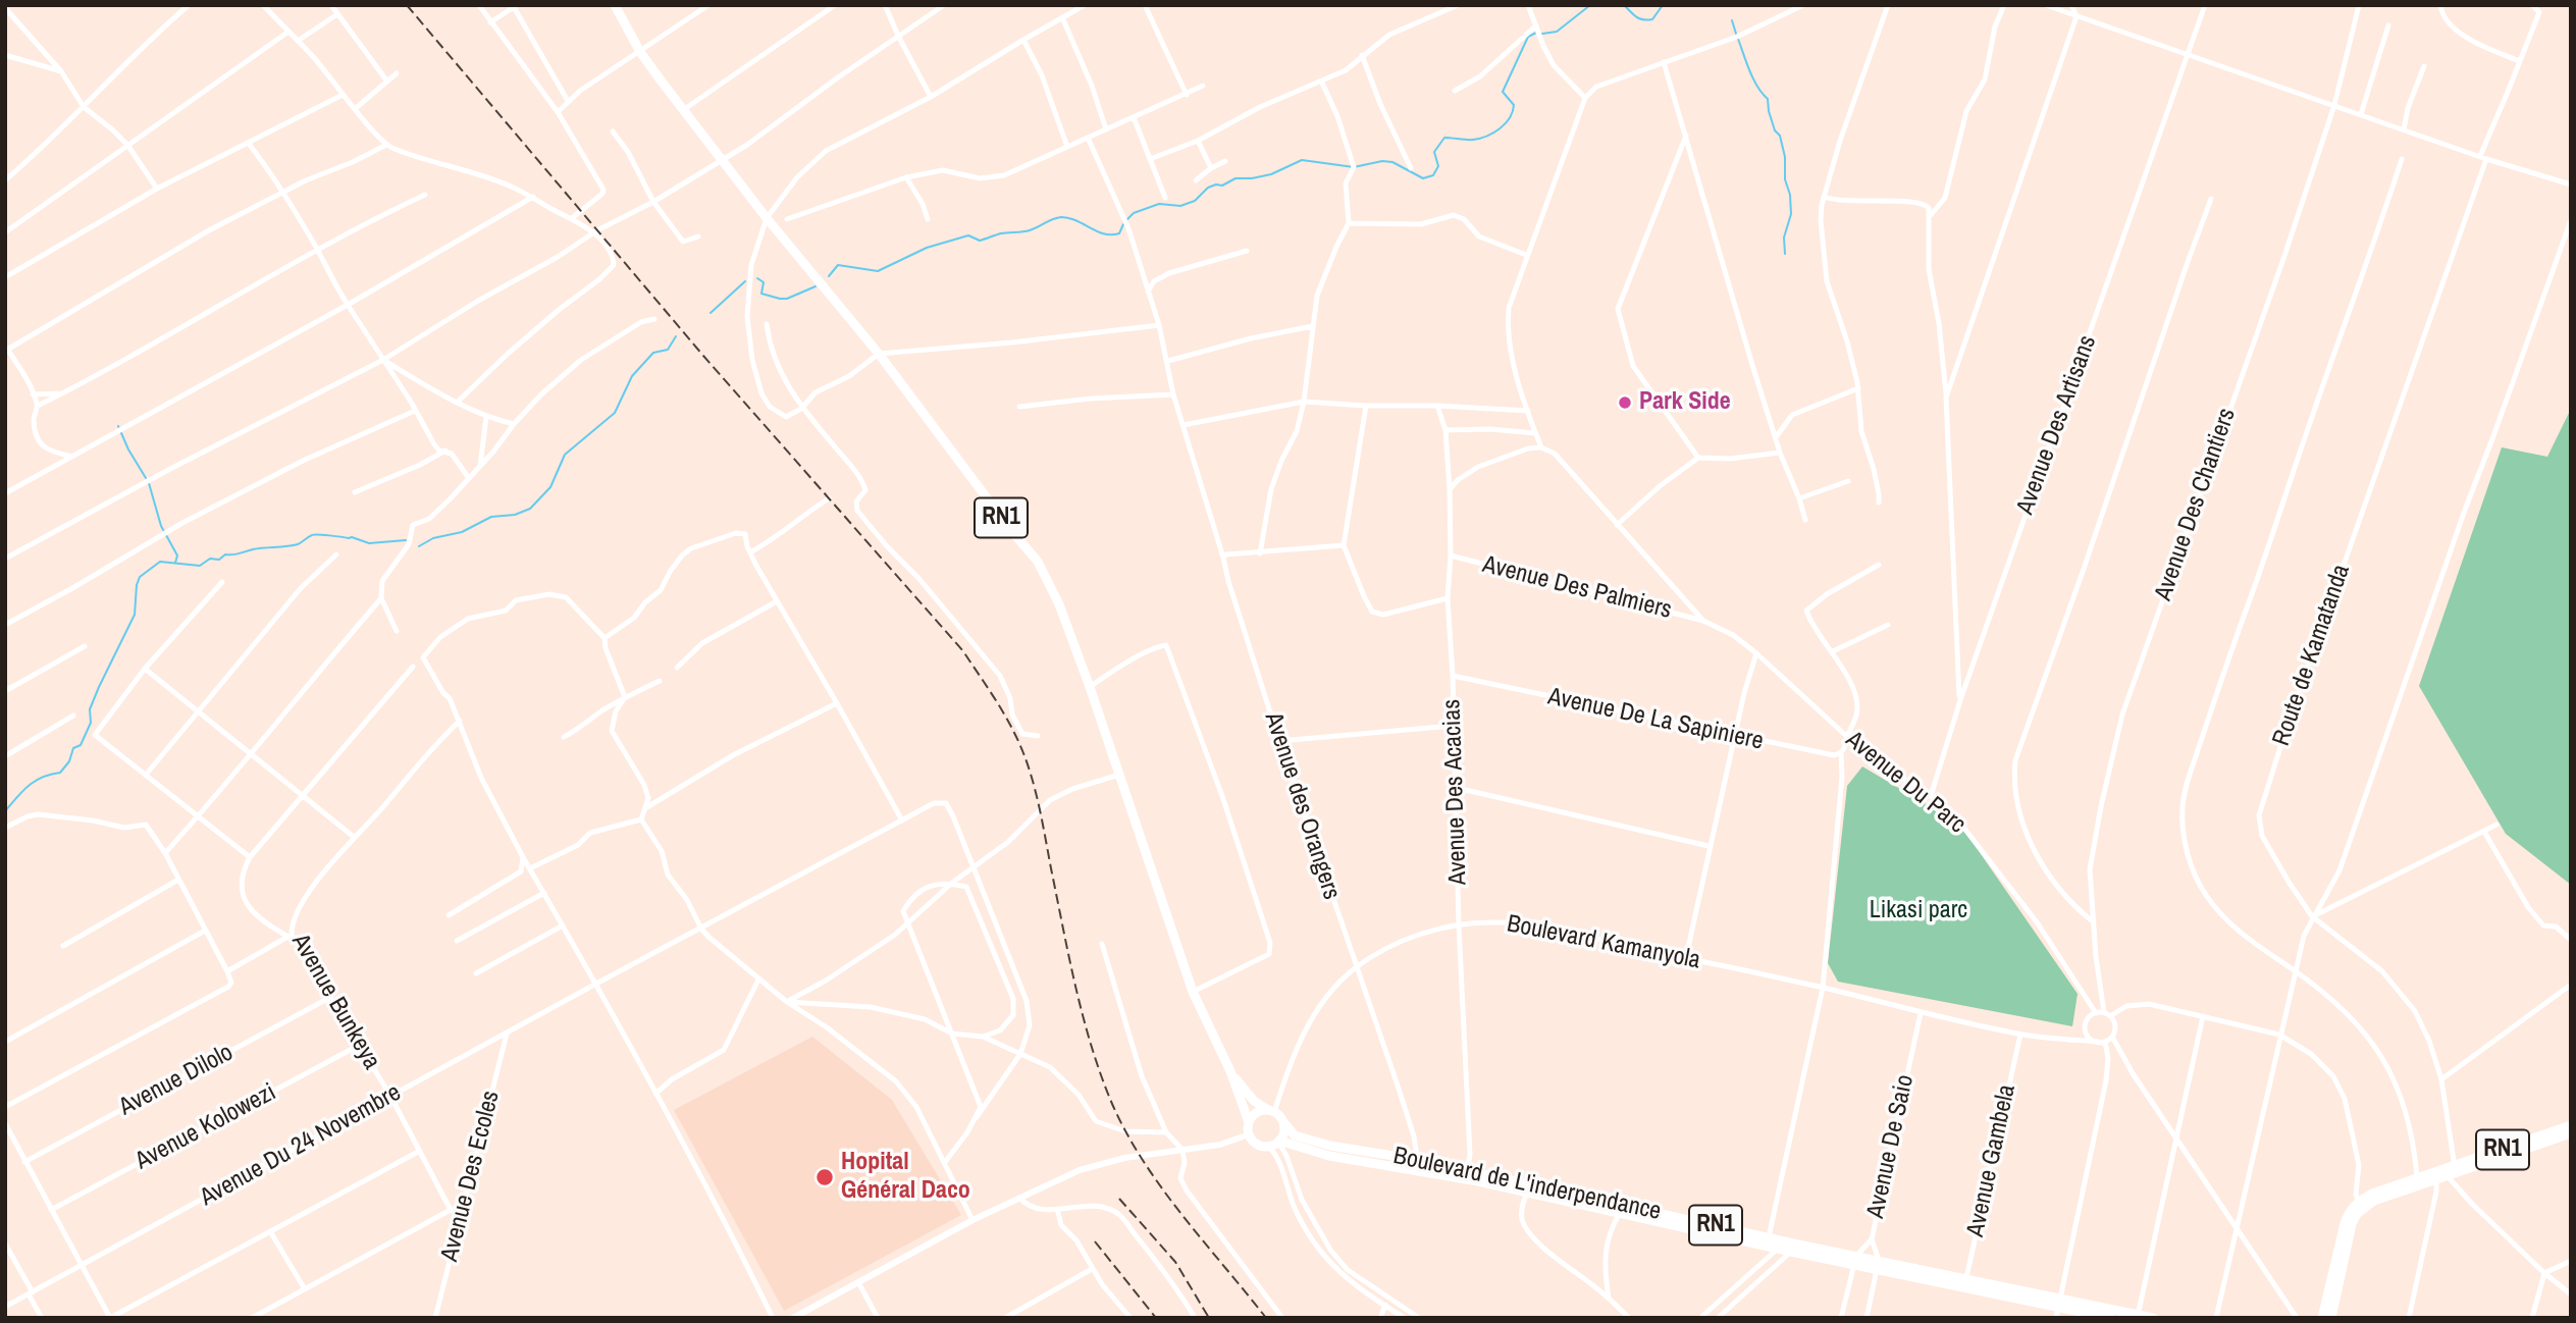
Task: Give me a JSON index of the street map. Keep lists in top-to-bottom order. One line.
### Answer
{"streets":{"highway":["RN1","Boulevard de L'inderpendance"],"street":["Avenue Des Artisans","Avenue Des Chantiers","Avenue Des Palmiers","Route de Kamatanda","Avenue De La Sapiniere","Avenue Du Parc","Avenue Des Acacias","Avenue des Orangers","Boulevard Kamanyola","Avenue Bunkeya","Avenue Dilolo","Avenue Kolowezi","Avenue Du 24 Novembre","Avenue De Saio","Avenue Gambela","Avenue Des Ecoles"]},"crossings":[["Avenue Des Artisans","Avenue Du Parc"],["Avenue Des Chantiers","Avenue Du Parc"],["Avenue Des Chantiers","Boulevard Kamanyola"],["RN1","Route de Kamatanda"],["RN1","Boulevard Kamanyola"],["RN1","Boulevard de L'inderpendance"],["Avenue Des Palmiers","Avenue Du Parc"],["Avenue Des Palmiers","Avenue Des Acacias"],["Avenue De La Sapiniere","Avenue Des Acacias"],["Avenue Du Parc","Boulevard Kamanyola"],["Avenue Des Acacias","Boulevard Kamanyola"],["Avenue Des Acacias","Boulevard de L'inderpendance"],["Avenue des Orangers","Boulevard Kamanyola"],["Avenue des Orangers","Boulevard de L'inderpendance"],["Boulevard Kamanyola","Avenue De Saio"],["Boulevard Kamanyola","Avenue Gambela"],["Boulevard Kamanyola","Boulevard de L'inderpendance"],["Avenue Bunkeya","Avenue Dilolo"],["Avenue Bunkeya","Avenue Kolowezi"],["Avenue Bunkeya","Avenue Du 24 Novembre"],["Avenue Du 24 Novembre","Avenue Des Ecoles"],["Avenue De Saio","Boulevard de L'inderpendance"],["Avenue Gambela","Boulevard de L'inderpendance"]],"parks":["Likasi parc"],"places":["Park Side","Hopital Général Daco"]}
